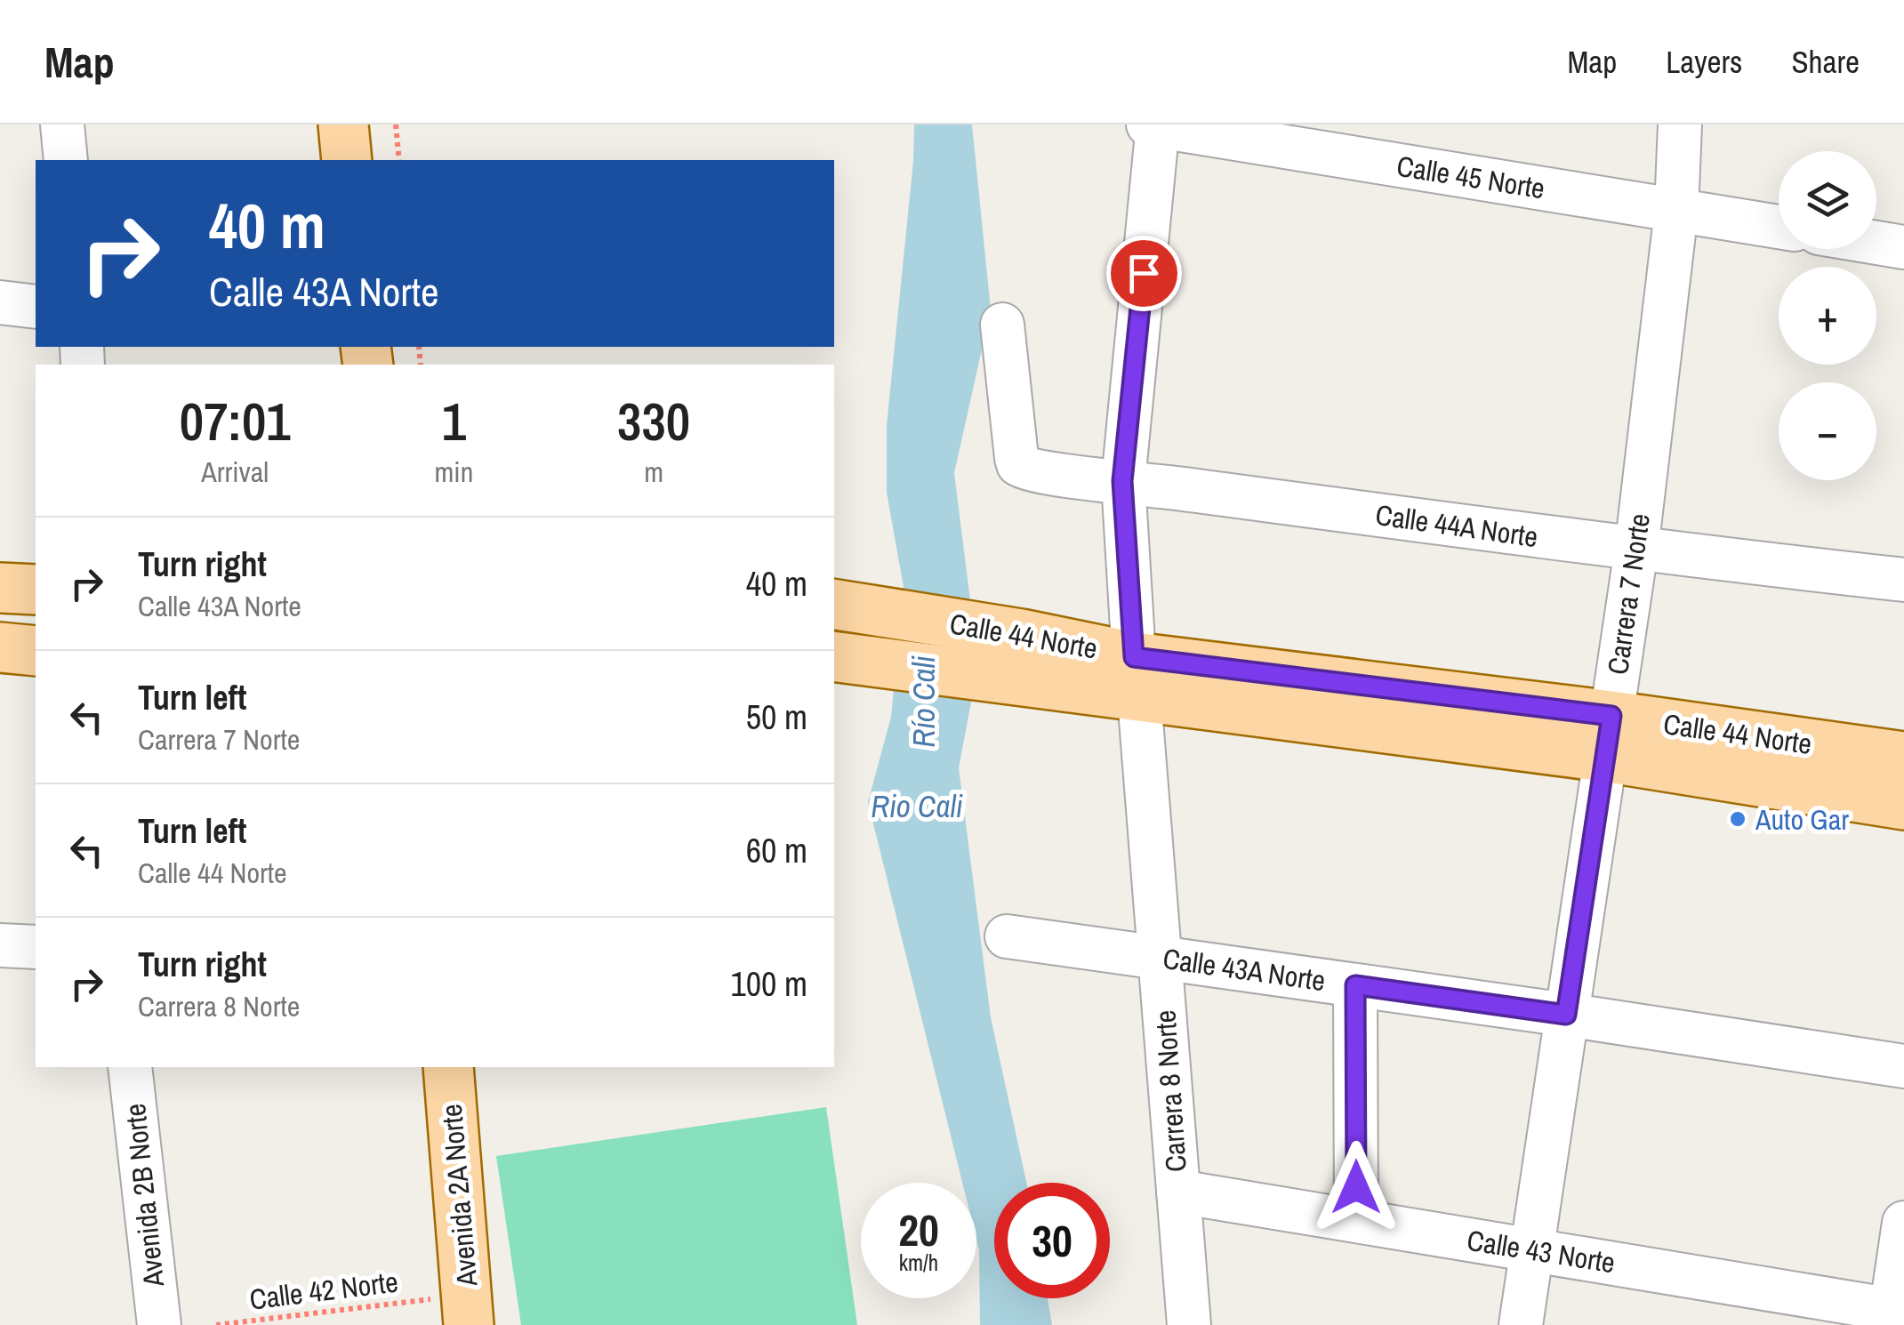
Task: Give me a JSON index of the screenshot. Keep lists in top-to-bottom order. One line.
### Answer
{"streets":{"main road":["Calle 44 Norte","Avenida 2A Norte"],"street":["Calle 45 Norte","Calle 44A Norte","Carrera 7 Norte","Calle 43A Norte","Carrera 8 Norte","Avenida 2B Norte","Calle 43 Norte"],"path":["Calle 42 Norte"]},"crossings":[["Calle 45 Norte","Carrera 7 Norte"],["Calle 45 Norte","Carrera 8 Norte"],["Calle 44A Norte","Carrera 7 Norte"],["Calle 44A Norte","Carrera 8 Norte"],["Carrera 7 Norte","Calle 44 Norte"],["Carrera 7 Norte","Calle 43A Norte"],["Carrera 7 Norte","Calle 43 Norte"],["Calle 44 Norte","Carrera 8 Norte"],["Calle 43A Norte","Carrera 8 Norte"],["Carrera 8 Norte","Calle 43 Norte"],["Avenida 2A Norte","Calle 42 Norte"]],"water":["Río Cali","Rio Cali"],"places":["Auto Gar"],"page":{"header":"Map","nav":["Map","Layers","Share"],"map_buttons":["+","−"],"turn":["40 m","Calle 43A Norte"],"eta":["07:01","Arrival","1","min","330","m"],"list":[{"name":"Turn right","note":"Calle 43A Norte","value":"40 m"},{"name":"Turn left","note":"Carrera 7 Norte","value":"50 m"},{"name":"Turn left","note":"Calle 44 Norte","value":"60 m"},{"name":"Turn right","note":"Carrera 8 Norte","value":"100 m"}],"speed":"20 km/h","limit":"30"}}
